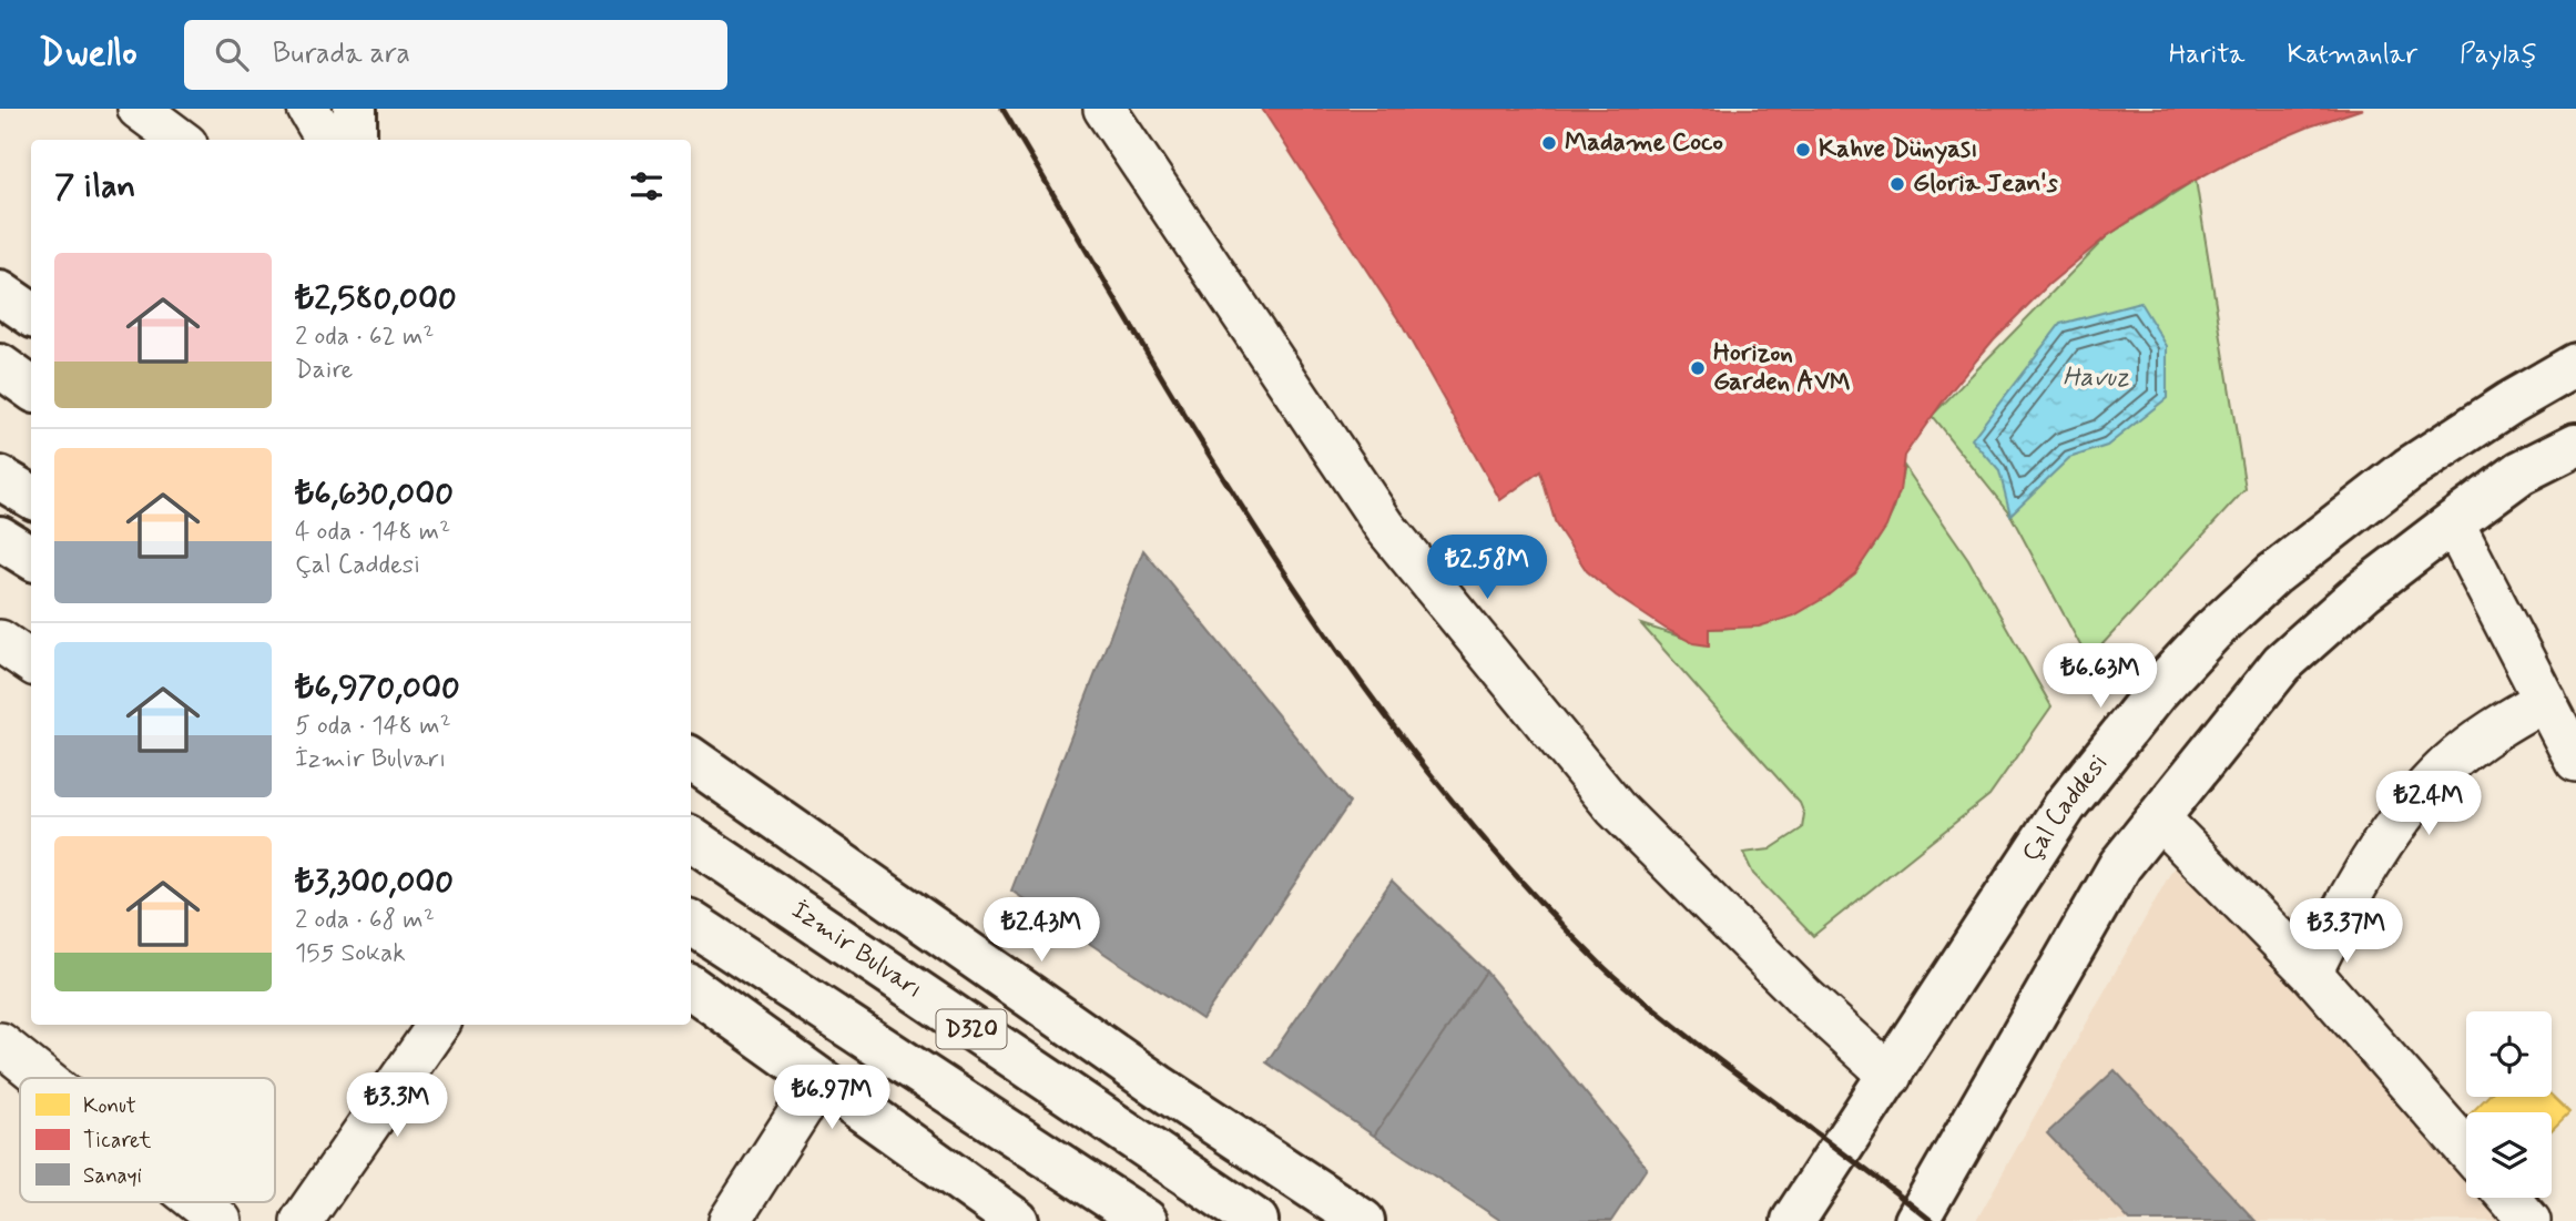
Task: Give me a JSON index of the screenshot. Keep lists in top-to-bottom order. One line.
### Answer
{"streets":{"main road":["Çal Caddesi","İzmir Bulvarı","D320"]},"water":["Havuz"],"places":["Madame Coco","Kahve Dünyası","Gloria Jean's","Horizon Garden AVM"],"legend":["Konut","Ticaret","Sanayi"],"page":{"header":"Dwello","search":"Burada ara","nav":["Harita","Katmanlar","Paylaş"],"heading":"7 ilan","list":[{"name":"₺2,580,000","note":"2 oda · 62 m² · Daire"},{"name":"₺6,630,000","note":"4 oda · 148 m² · Çal Caddesi"},{"name":"₺6,970,000","note":"5 oda · 148 m² · İzmir Bulvarı"},{"name":"₺3,300,000","note":"2 oda · 68 m² · 155 Sokak"}],"price":["₺2.58M","₺6.63M","₺2.4M","₺2.43M","₺3.37M","₺6.97M","₺3.3M"]}}
